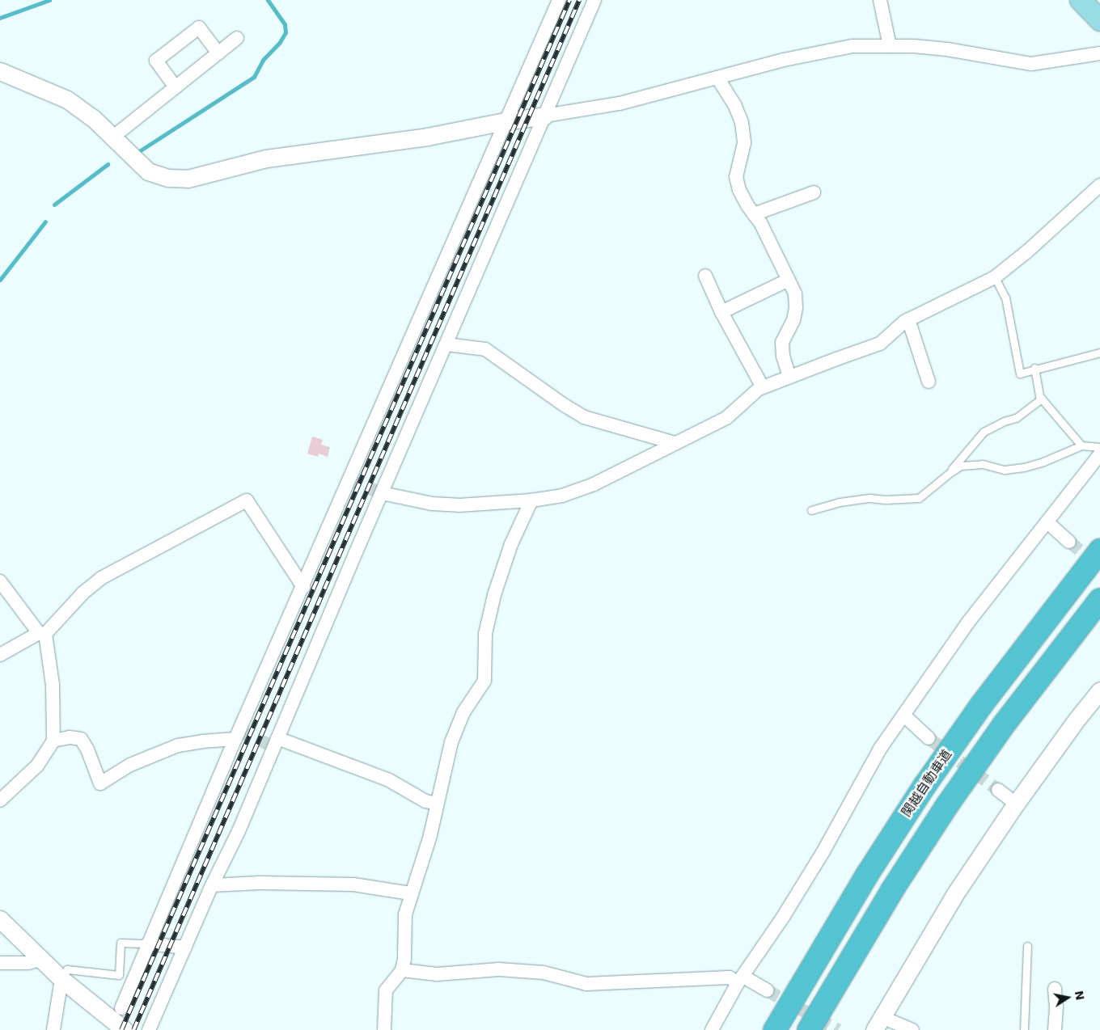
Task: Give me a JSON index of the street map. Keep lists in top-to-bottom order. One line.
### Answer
{"streets":{"highway":["関越自動車道"]},"north":"right"}
